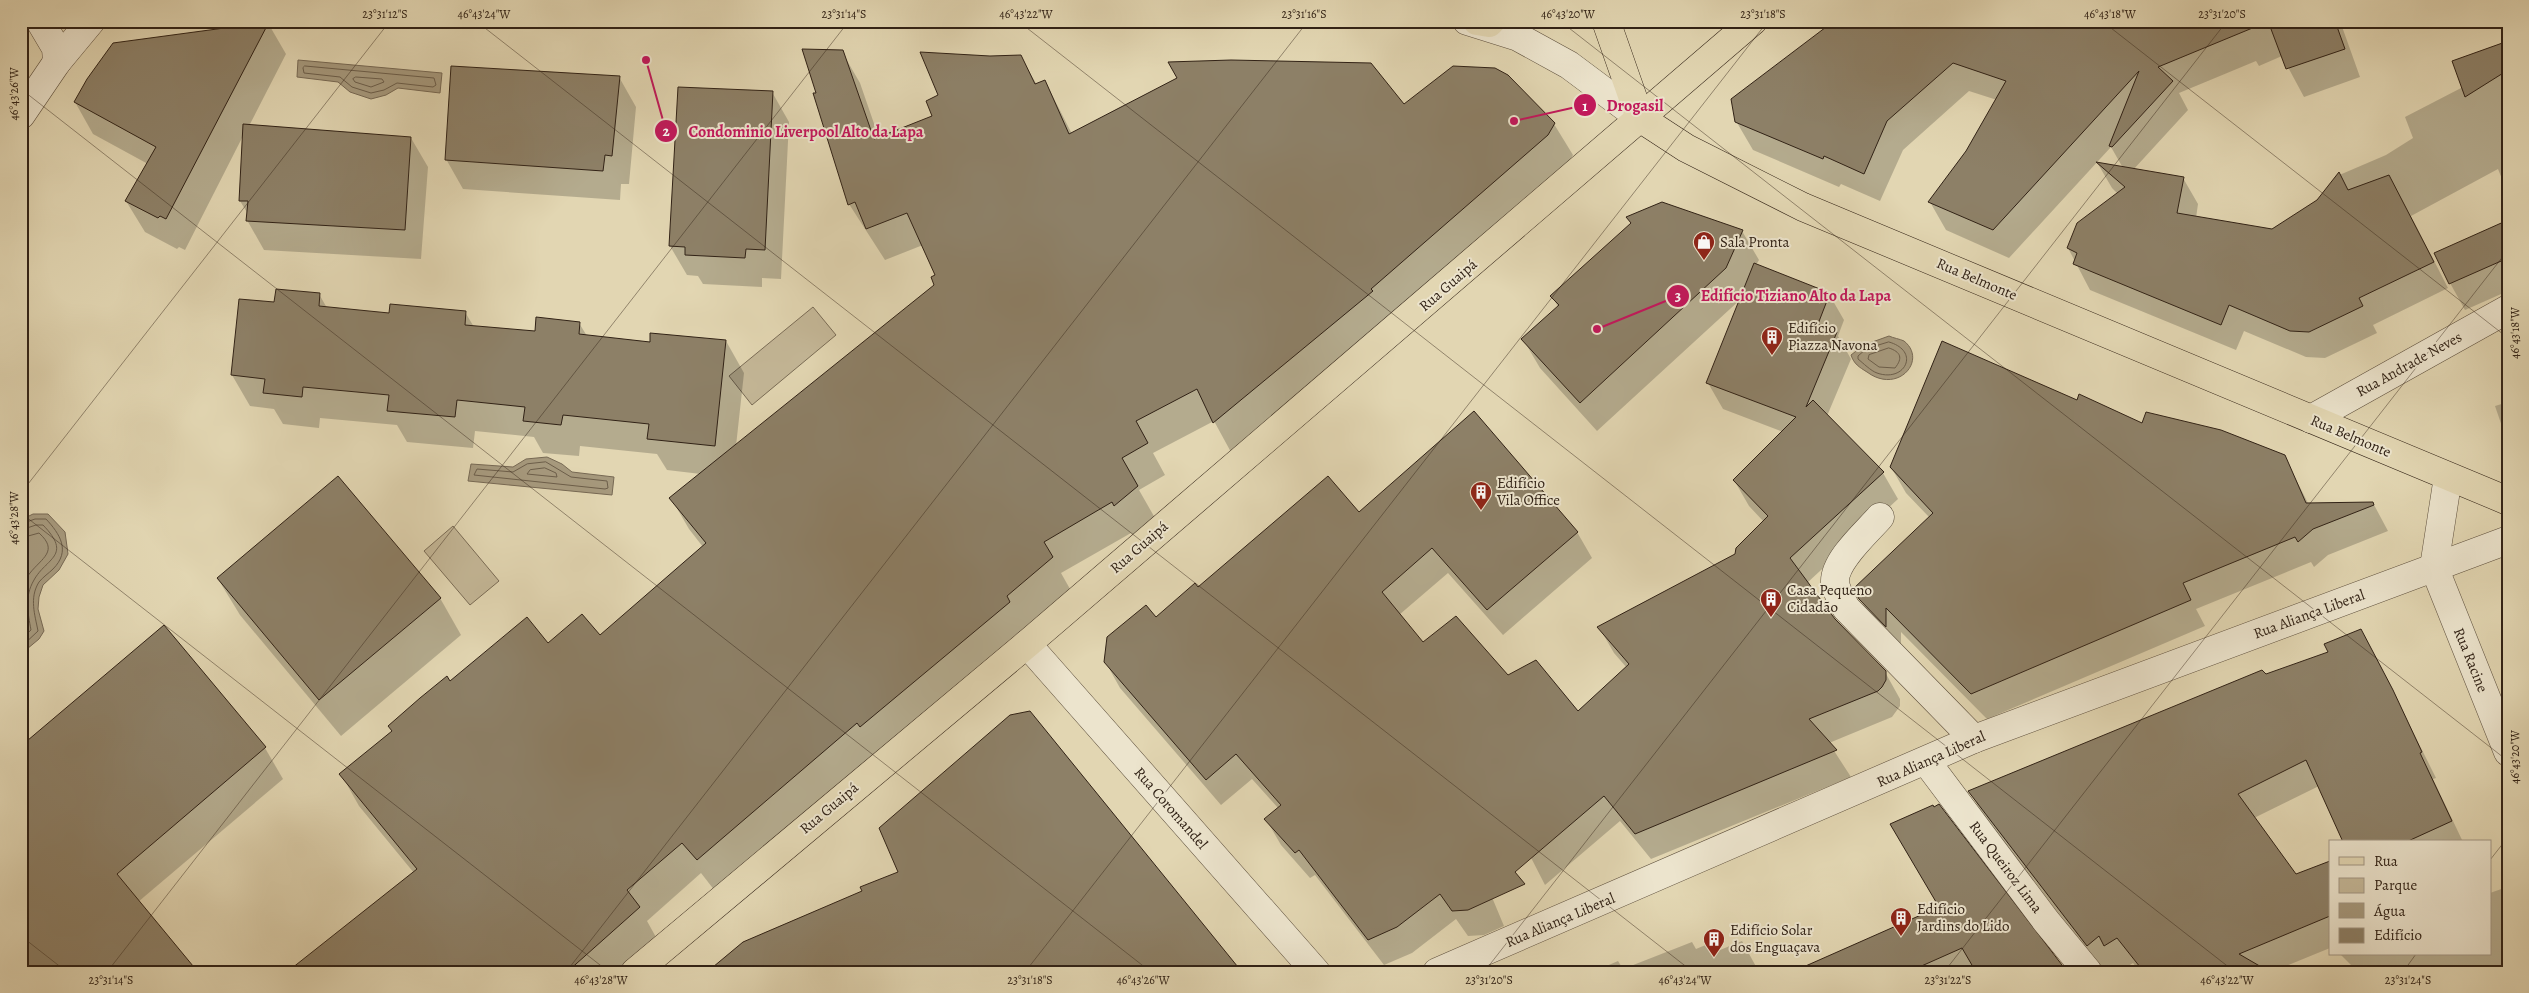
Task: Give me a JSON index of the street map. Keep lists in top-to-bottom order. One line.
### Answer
{"streets":{"main road":["Rua Belmonte","Rua Guaipá"],"street":["Rua Andrade Neves","Rua Aliança Liberal","Rua Racine","Rua Coromandel","Rua Queiroz Lima"]},"crossings":[["Rua Belmonte","Rua Guaipá"],["Rua Belmonte","Rua Andrade Neves"],["Rua Guaipá","Rua Coromandel"],["Rua Aliança Liberal","Rua Racine"],["Rua Aliança Liberal","Rua Queiroz Lima"]],"places":{"other":["Condominio Liverpool Alto da Lapa","Drogasil","Edifício Tiziano Alto da Lapa"],"shop":["Sala Pronta"],"building":["Edifício Piazza Navona","Edifício Vila Office","Casa Pequeno Cidadão","Edifício Jardins do Lido","Edifício Solar dos Enguaçava"]},"legend":["Rua","Parque","Água","Edifício"],"coordinates":["23°31'12\"S","46°43'24\"W","23°31'14\"S","46°43'22\"W","23°31'16\"S","46°43'20\"W","23°31'18\"S","46°43'18\"W","23°31'20\"S","46°43'26\"W","46°43'28\"W","23°31'22\"S","23°31'24\"S"]}
